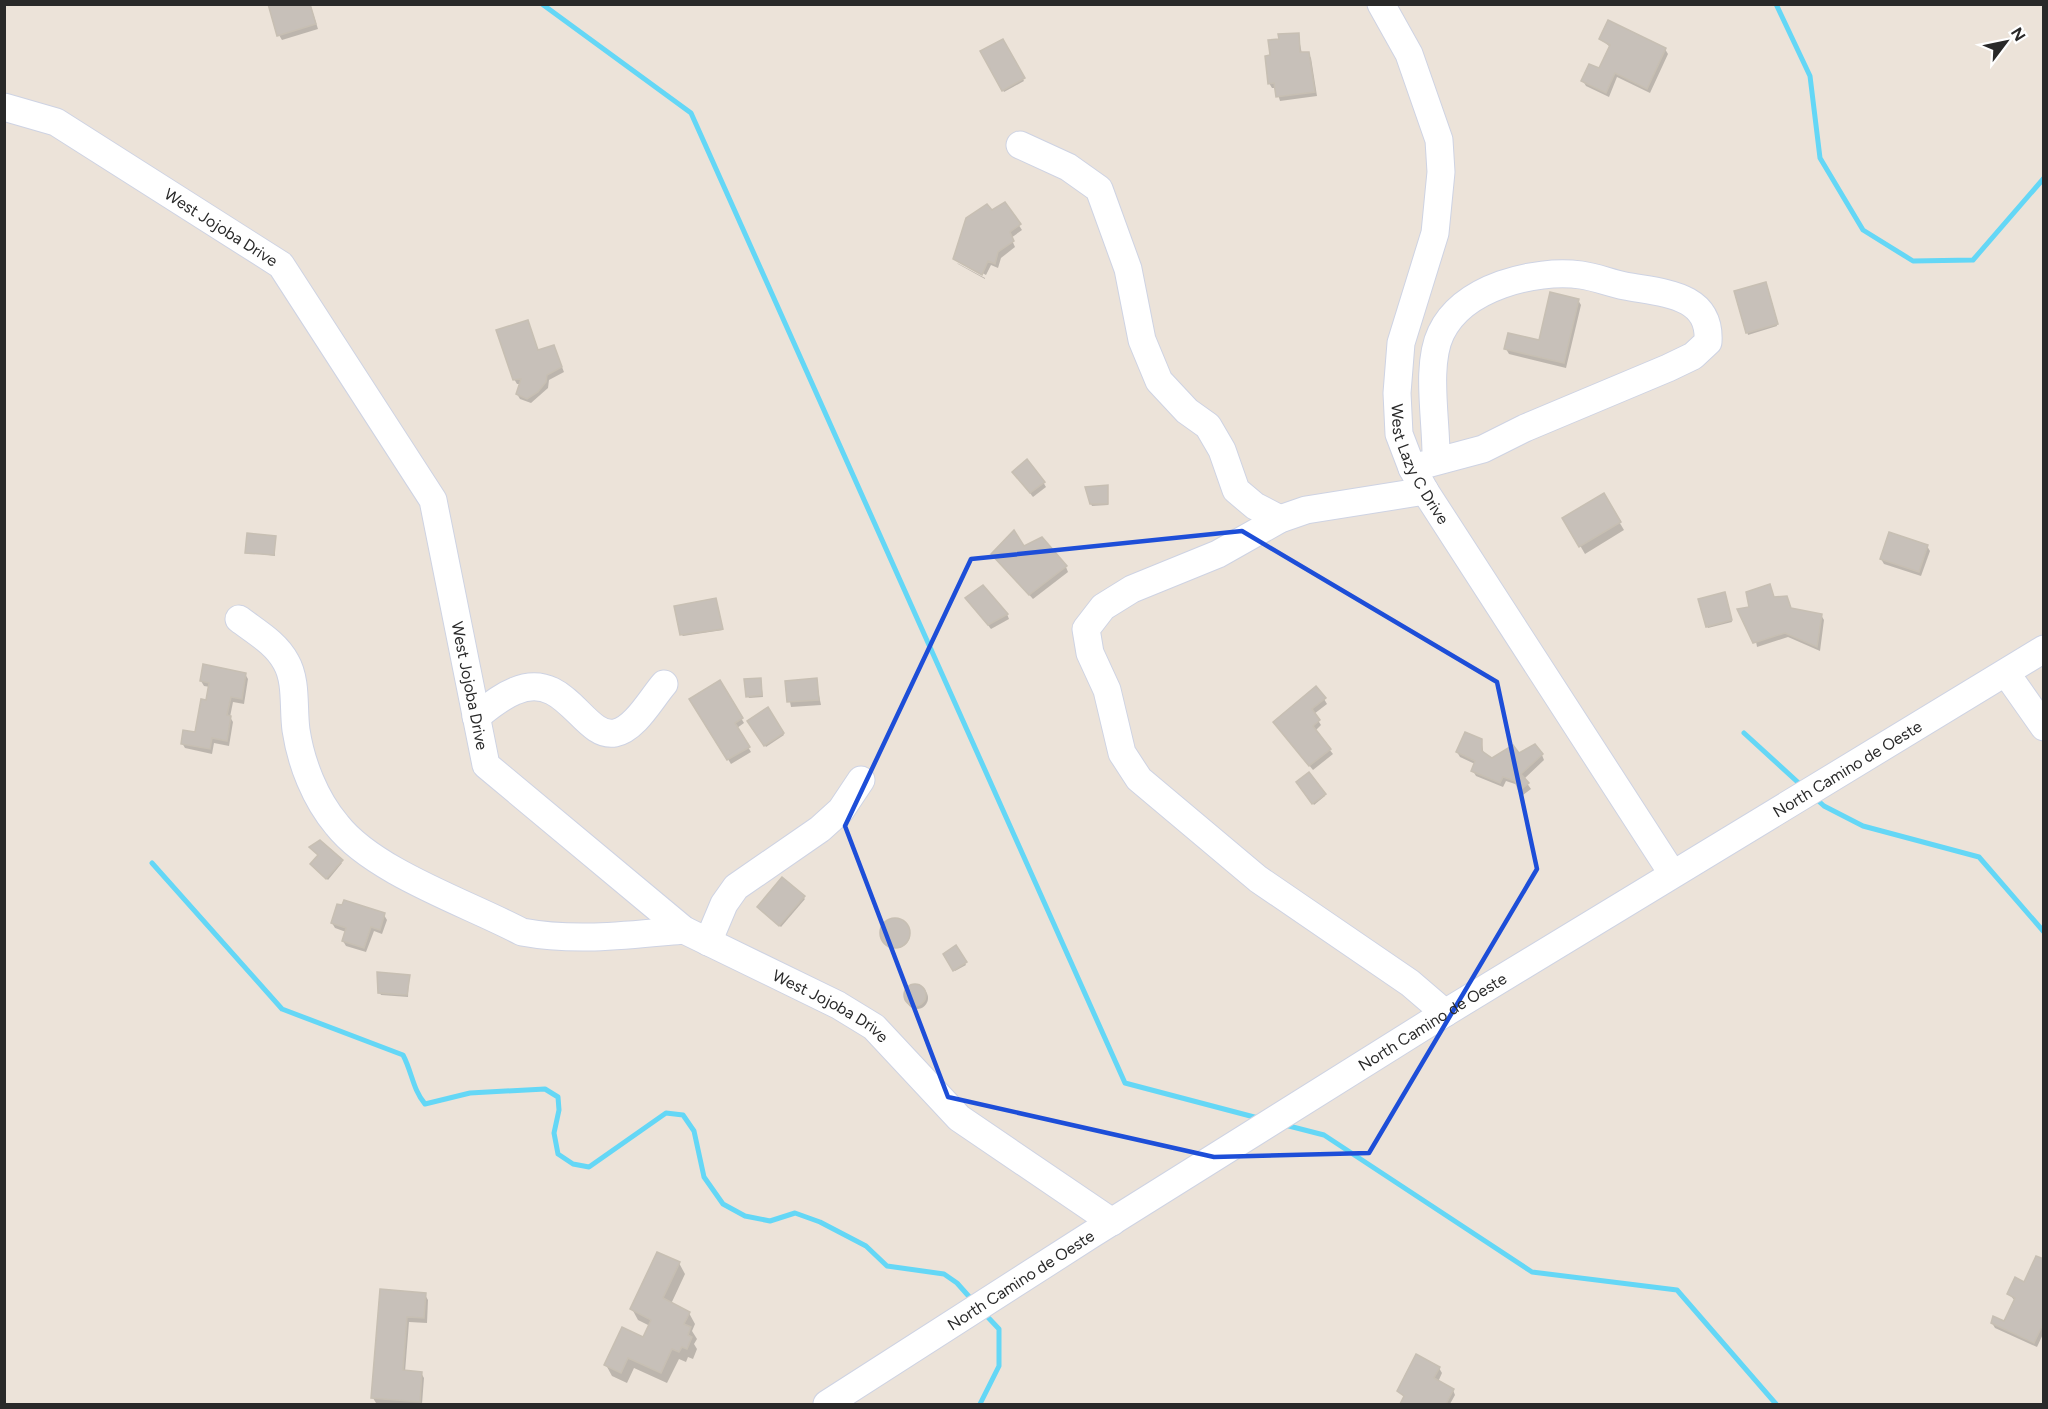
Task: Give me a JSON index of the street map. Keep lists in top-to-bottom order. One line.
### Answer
{"streets":{"street":["West Jojoba Drive","West Lazy C Drive","North Camino de Oeste"]},"crossings":[["West Jojoba Drive","North Camino de Oeste"],["West Lazy C Drive","North Camino de Oeste"]],"north":"top right"}
